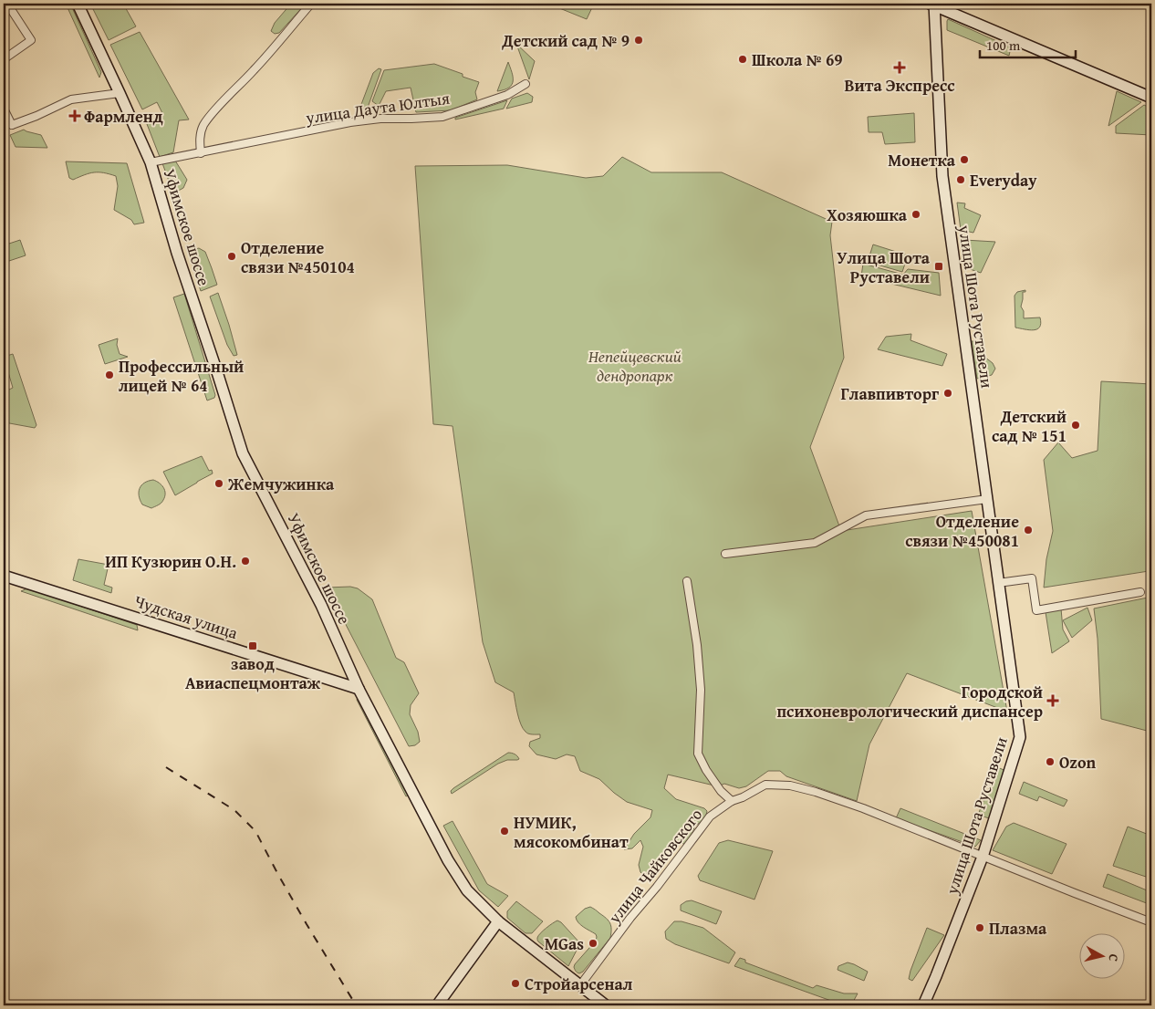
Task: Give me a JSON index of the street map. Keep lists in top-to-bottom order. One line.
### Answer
{"streets":{"main road":["Уфимское шоссе","улица Шота Руставели","Чудская улица"],"street":["улица Даута Юлтыя","улица Чайковского"]},"crossings":[["улица Даута Юлтыя","Уфимское шоссе"],["Уфимское шоссе","Чудская улица"],["Уфимское шоссе","улица Чайковского"],["улица Шота Руставели","улица Чайковского"]],"parks":["Непейцевский дендропарк"],"places":{"other":["Детский сад № 9","Школа № 69","Монетка","Everyday","Хозяюшка","Отделение связи №450104","Профессильный лицей № 64","Главпивторг","Детский сад № 151","Жемчужинка","Отделение связи №450081","ИП Кузюрин О.Н.","Ozon","НУМИК, мясокомбинат","Плазма","MGas","Стройарсенал"],"health":["Вита Экспресс","Фармленд","Городской психоневрологический диспансер"],"transit":["Улица Шота Руставели","завод Авиаспецмонтаж"]},"scale_bar":"100 m","north":"right"}
